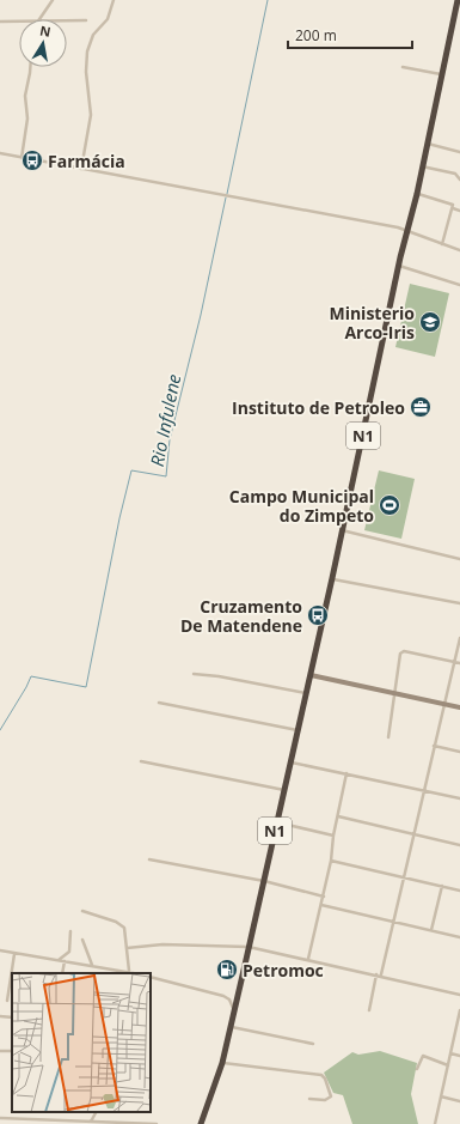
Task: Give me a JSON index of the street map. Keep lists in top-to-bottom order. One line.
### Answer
{"streets":{"highway":["N1"]},"water":["Rio Infulene"],"places":{"bus stop":["Farmácia","Cruzamento De Matendene"],"school or university":["Ministerio Arco-Iris"],"office":["Instituto de Petroleo"],"sports":["Campo Municipal do Zimpeto"],"fuel station":["Petromoc"]},"scale_bar":"200 m","north":"top"}
